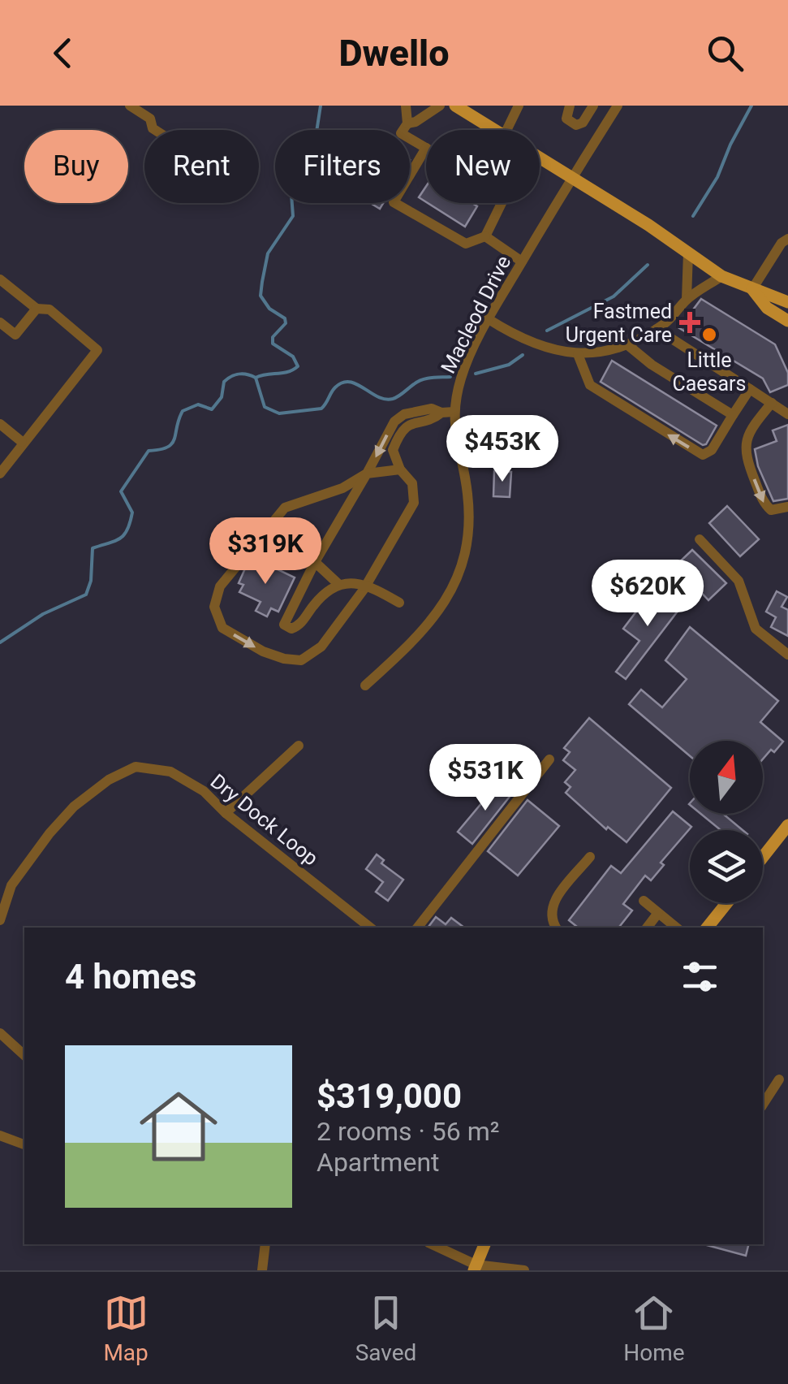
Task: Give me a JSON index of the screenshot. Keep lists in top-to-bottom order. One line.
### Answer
{"streets":{"street":["Macleod Drive","Dry Dock Loop"]},"places":{"health":["Fastmed Urgent Care"],"other":["Little Caesars"]},"north":"top","page":{"header":"Dwello","chip":["Buy","Rent","Filters","New"],"price":["$453K","$319K","$620K","$531K"],"heading":"4 homes","list":[{"name":"$319,000","note":"2 rooms · 56 m² · Apartment"}],"tabs":["Map","Saved","Home"]}}
